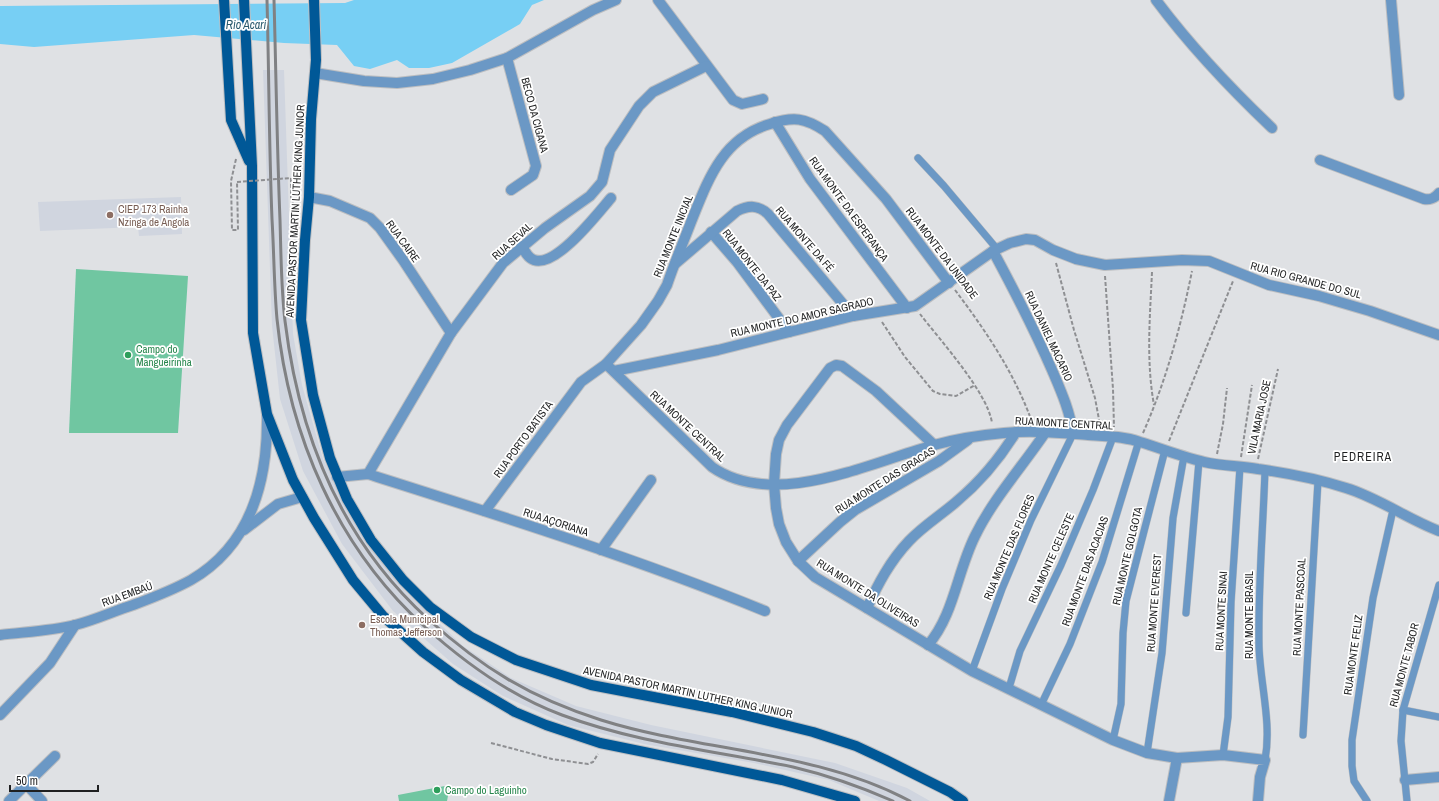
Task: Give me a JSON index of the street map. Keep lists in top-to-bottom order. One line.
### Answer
{"streets":{"main road":["AVENIDA PASTOR MARTIN LUTHER KING JUNIOR"],"street":["BECO DA CIGANA","RUA MONTE DA ESPERANÇA","RUA MONTE INICIAL","RUA MONTE DA FÉ","RUA CAIRE","RUA SEVAL","RUA MONTE DA UNIDADE","RUA MONTE DA PAZ","RUA RIO GRANDE DO SUL","RUA MONTE DO AMOR SAGRADO","RUA DANIEL MACARIO","RUA MONTE CENTRAL","RUA PORTO BATISTA","RUA MONTE DAS GRACAS","RUA AÇORIANA","RUA MONTE DA OLIVEIRAS","RUA EMBAÚ"],"lane":["RUA MONTE DAS FLORES","RUA MONTE GOLGOTA","RUA MONTE CELESTE","RUA MONTE DAS ACACIAS","RUA MONTE EVEREST","RUA MONTE PASCOAL","RUA MONTE SINAI","RUA MONTE BRASIL","RUA MONTE FELIZ","RUA MONTE TABOR"],"path":["VILA MARIA JOSE"]},"crossings":[["RUA MONTE DA ESPERANÇA","RUA MONTE INICIAL"],["RUA MONTE DA ESPERANÇA","RUA MONTE DO AMOR SAGRADO"],["AVENIDA PASTOR MARTIN LUTHER KING JUNIOR","RUA CAIRE"],["AVENIDA PASTOR MARTIN LUTHER KING JUNIOR","RUA AÇORIANA"],["RUA MONTE INICIAL","RUA MONTE DA FÉ"],["RUA MONTE INICIAL","RUA MONTE DA UNIDADE"],["RUA MONTE INICIAL","RUA MONTE CENTRAL"],["RUA MONTE INICIAL","RUA PORTO BATISTA"],["RUA MONTE DA FÉ","RUA MONTE DA PAZ"],["RUA MONTE DA FÉ","RUA MONTE DO AMOR SAGRADO"],["RUA CAIRE","RUA SEVAL"],["RUA SEVAL","RUA AÇORIANA"],["RUA MONTE DA UNIDADE","RUA MONTE DO AMOR SAGRADO"],["RUA MONTE DA UNIDADE","RUA MONTE CENTRAL"],["RUA MONTE DA PAZ","RUA MONTE DO AMOR SAGRADO"],["RUA RIO GRANDE DO SUL","RUA MONTE DO AMOR SAGRADO"],["RUA MONTE DO AMOR SAGRADO","RUA DANIEL MACARIO"],["RUA MONTE DO AMOR SAGRADO","RUA MONTE CENTRAL"],["RUA DANIEL MACARIO","RUA MONTE CENTRAL"],["RUA DANIEL MACARIO","RUA MONTE DAS FLORES"],["VILA MARIA JOSE","RUA MONTE CENTRAL"],["VILA MARIA JOSE","RUA MONTE BRASIL"],["RUA MONTE CENTRAL","RUA MONTE DAS GRACAS"],["RUA MONTE CENTRAL","RUA MONTE DAS FLORES"],["RUA MONTE CENTRAL","RUA MONTE GOLGOTA"],["RUA MONTE CENTRAL","RUA MONTE CELESTE"],["RUA MONTE CENTRAL","RUA MONTE DAS ACACIAS"],["RUA MONTE CENTRAL","RUA MONTE DA OLIVEIRAS"],["RUA MONTE CENTRAL","RUA MONTE EVEREST"],["RUA MONTE CENTRAL","RUA MONTE PASCOAL"],["RUA MONTE CENTRAL","RUA MONTE SINAI"],["RUA MONTE CENTRAL","RUA MONTE BRASIL"],["RUA MONTE CENTRAL","RUA MONTE FELIZ"],["RUA PORTO BATISTA","RUA AÇORIANA"],["RUA MONTE DAS GRACAS","RUA MONTE DA OLIVEIRAS"],["RUA MONTE DAS FLORES","RUA MONTE DA OLIVEIRAS"],["RUA MONTE GOLGOTA","RUA MONTE DA OLIVEIRAS"],["RUA MONTE CELESTE","RUA MONTE DA OLIVEIRAS"],["RUA MONTE DAS ACACIAS","RUA MONTE DA OLIVEIRAS"],["RUA MONTE DA OLIVEIRAS","RUA MONTE EVEREST"],["RUA MONTE DA OLIVEIRAS","RUA MONTE SINAI"],["RUA MONTE DA OLIVEIRAS","RUA MONTE BRASIL"]],"districts":["PEDREIRA"],"water":["Rio Acari"],"places":["CIEP 173 Rainha Nzinga de Angola","Campo do Mangueirinha","Escola Municipal Thomas Jefferson","Campo do Laguinho"],"scale_bar":"50 m"}
